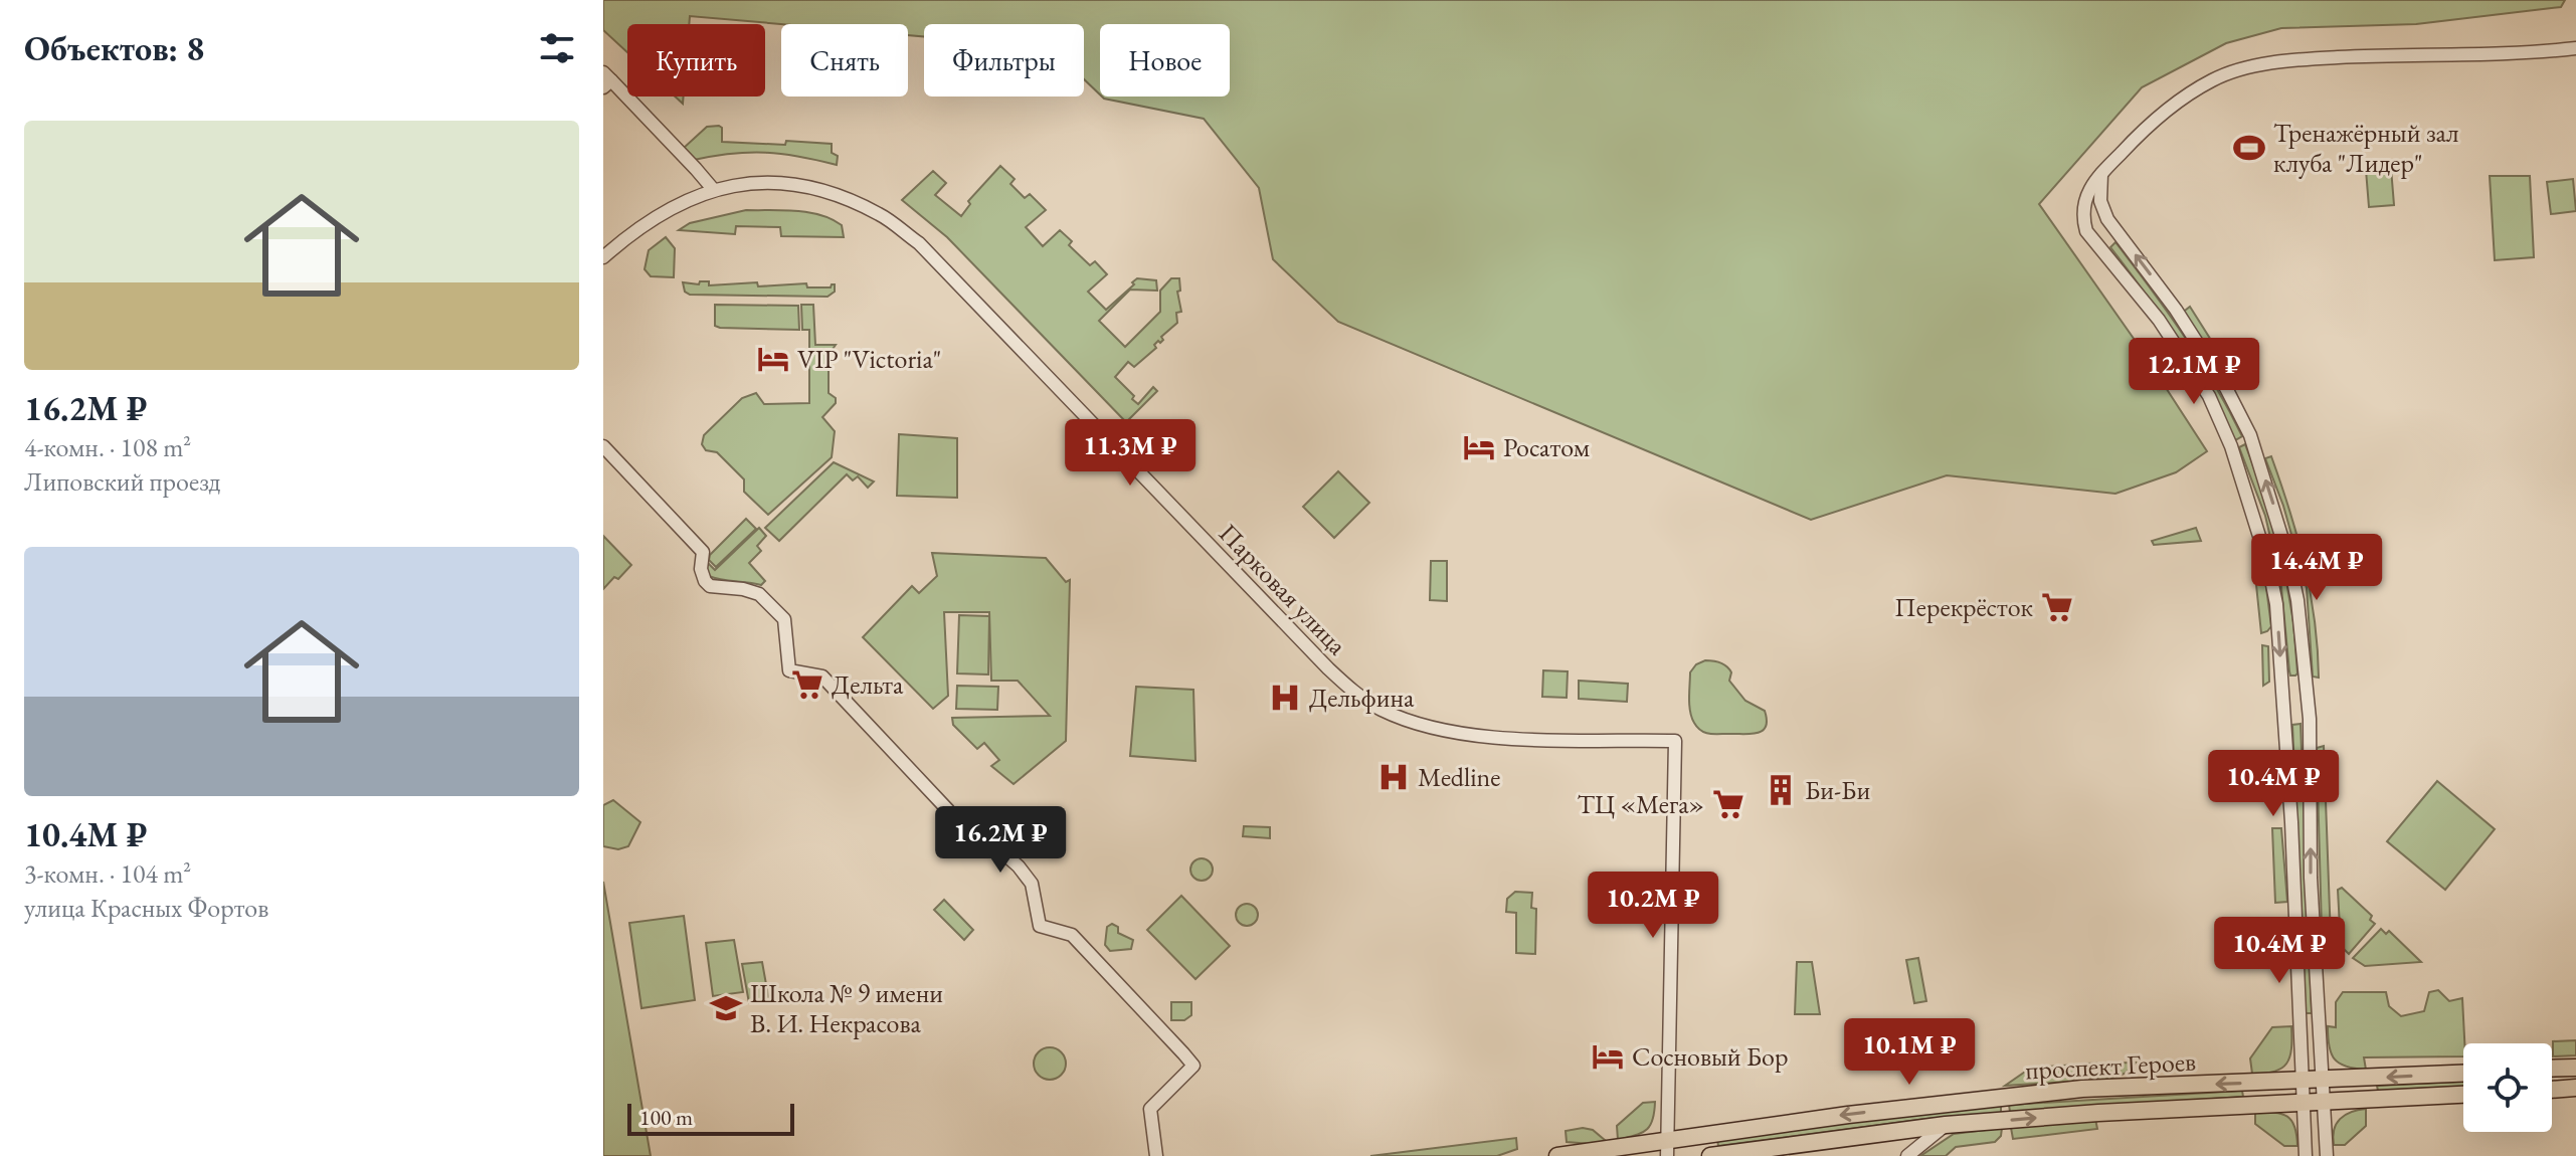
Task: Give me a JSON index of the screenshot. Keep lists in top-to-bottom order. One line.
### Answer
{"streets":{"main road":["проспект Героев"],"street":["Парковая улица"]},"crossings":[["Парковая улица","проспект Героев"]],"places":{"sports":["Тренажёрный зал клуба \"Лидер\""],"hotel":["VIP \"Victoria\"","Росатом","Сосновый Бор"],"supermarket":["Перекрёсток","Дельта","ТЦ «Мега»"],"hospital":["Дельфина","Medline"],"building":["Би-Би"],"school or university":["Школа № 9 имени В. И. Некрасова"]},"scale_bar":"100 m","page":{"heading":"Объектов: 8","chip":["Купить","Снять","Фильтры","Новое"],"list":[{"name":"16.2M ₽","note":"4-комн. · 108 m² · Липовский проезд"},{"name":"10.4M ₽","note":"3-комн. · 104 m² · улица Красных Фортов"}],"price":["12.1M ₽","11.3M ₽","14.4M ₽","10.4M ₽","16.2M ₽","10.2M ₽","10.4M ₽","10.1M ₽"],"scale":"100 m"}}
